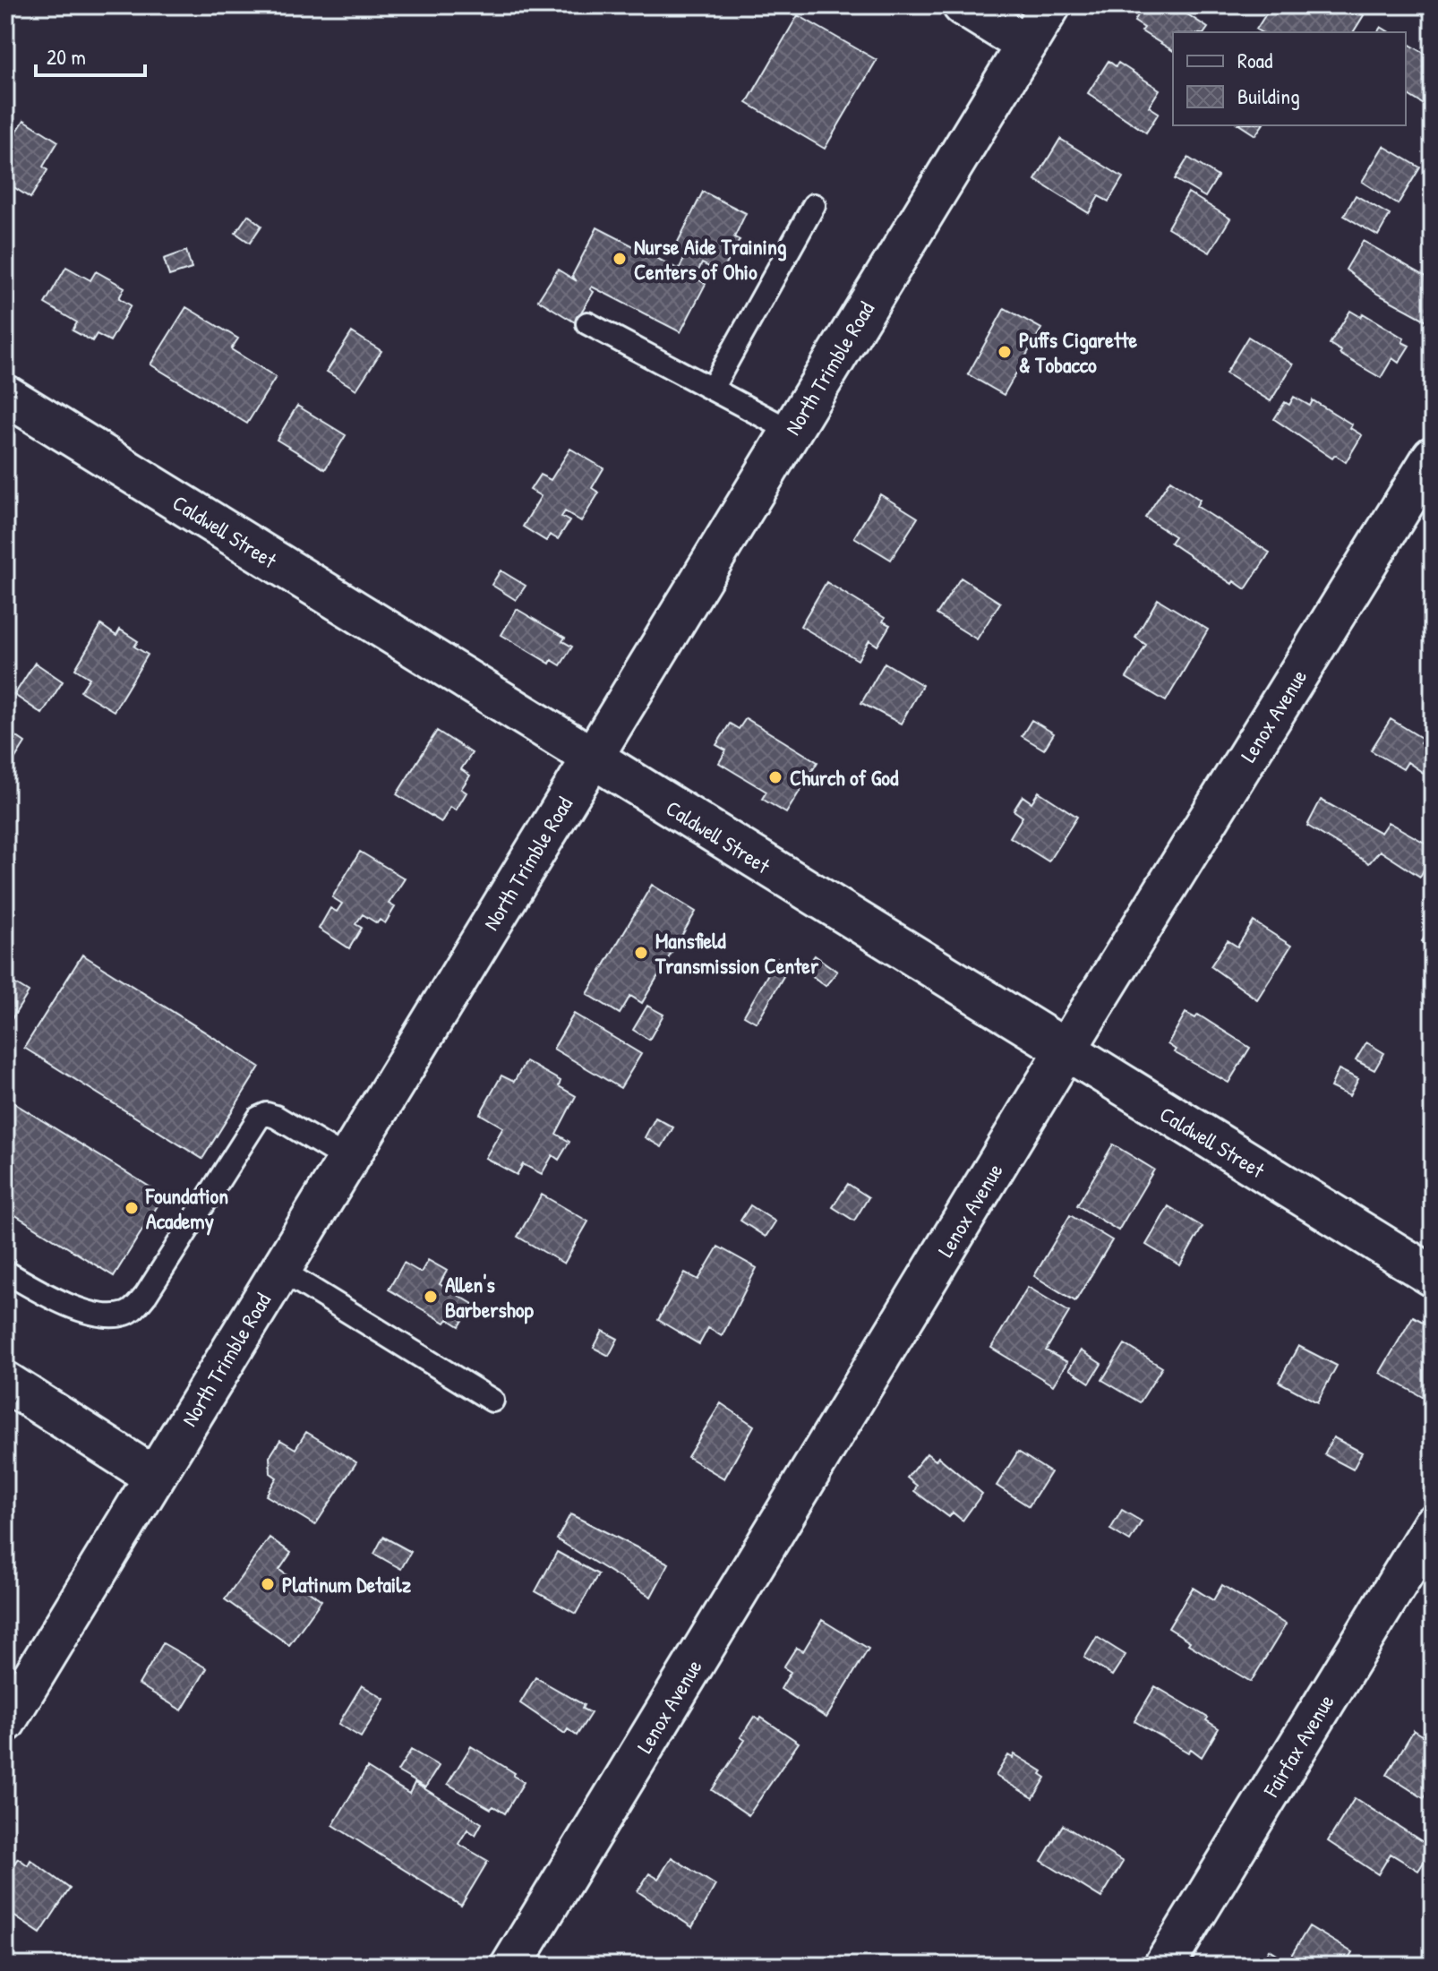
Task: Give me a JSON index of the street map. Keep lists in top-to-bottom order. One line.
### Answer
{"streets":{"street":["North Trimble Road","Caldwell Street","Lenox Avenue","Fairfax Avenue"]},"crossings":[["North Trimble Road","Caldwell Street"],["Caldwell Street","Lenox Avenue"]],"places":["Nurse Aide Training Centers of Ohio","Puffs Cigarette & Tobacco","Church of God","Mansfield Transmission Center","Foundation Academy","Allen's Barbershop","Platinum Detailz"],"legend":["Road","Building"],"scale_bar":"20 m"}
